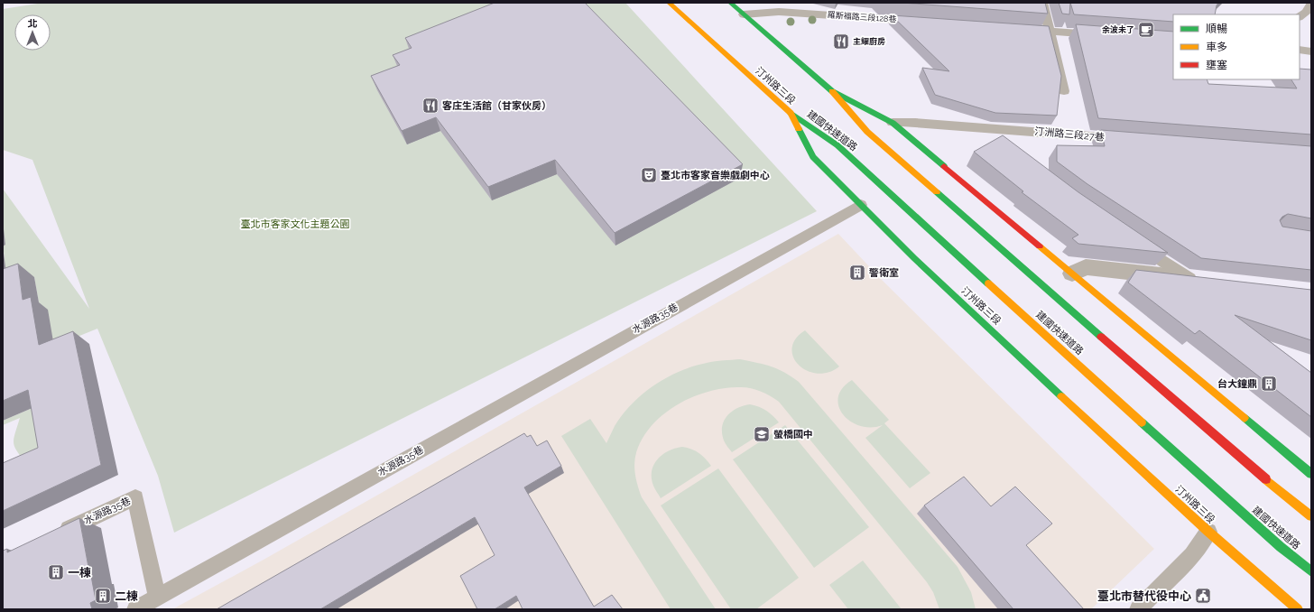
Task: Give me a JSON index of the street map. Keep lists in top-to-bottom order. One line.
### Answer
{"streets":{"main road":["汀州路三段","建國快速道路"],"lane":["羅斯福路三段128巷","汀洲路三段27巷","水源路35巷"]},"crossings":[["汀州路三段","建國快速道路"],["汀州路三段","水源路35巷"]],"parks":["臺北市客家文化主題公園"],"places":{"cafe":["余波未了"],"restaurant":["主耀廚房","客庄生活館（甘家伙房）"],"theatre":["臺北市客家音樂戲劇中心"],"building":["警衛室","台大鐘鼎","一棟","二棟"],"school or university":["螢橋國中"],"public building":["臺北市替代役中心"]},"legend":["順暢","車多","壅塞"],"north":"top"}
